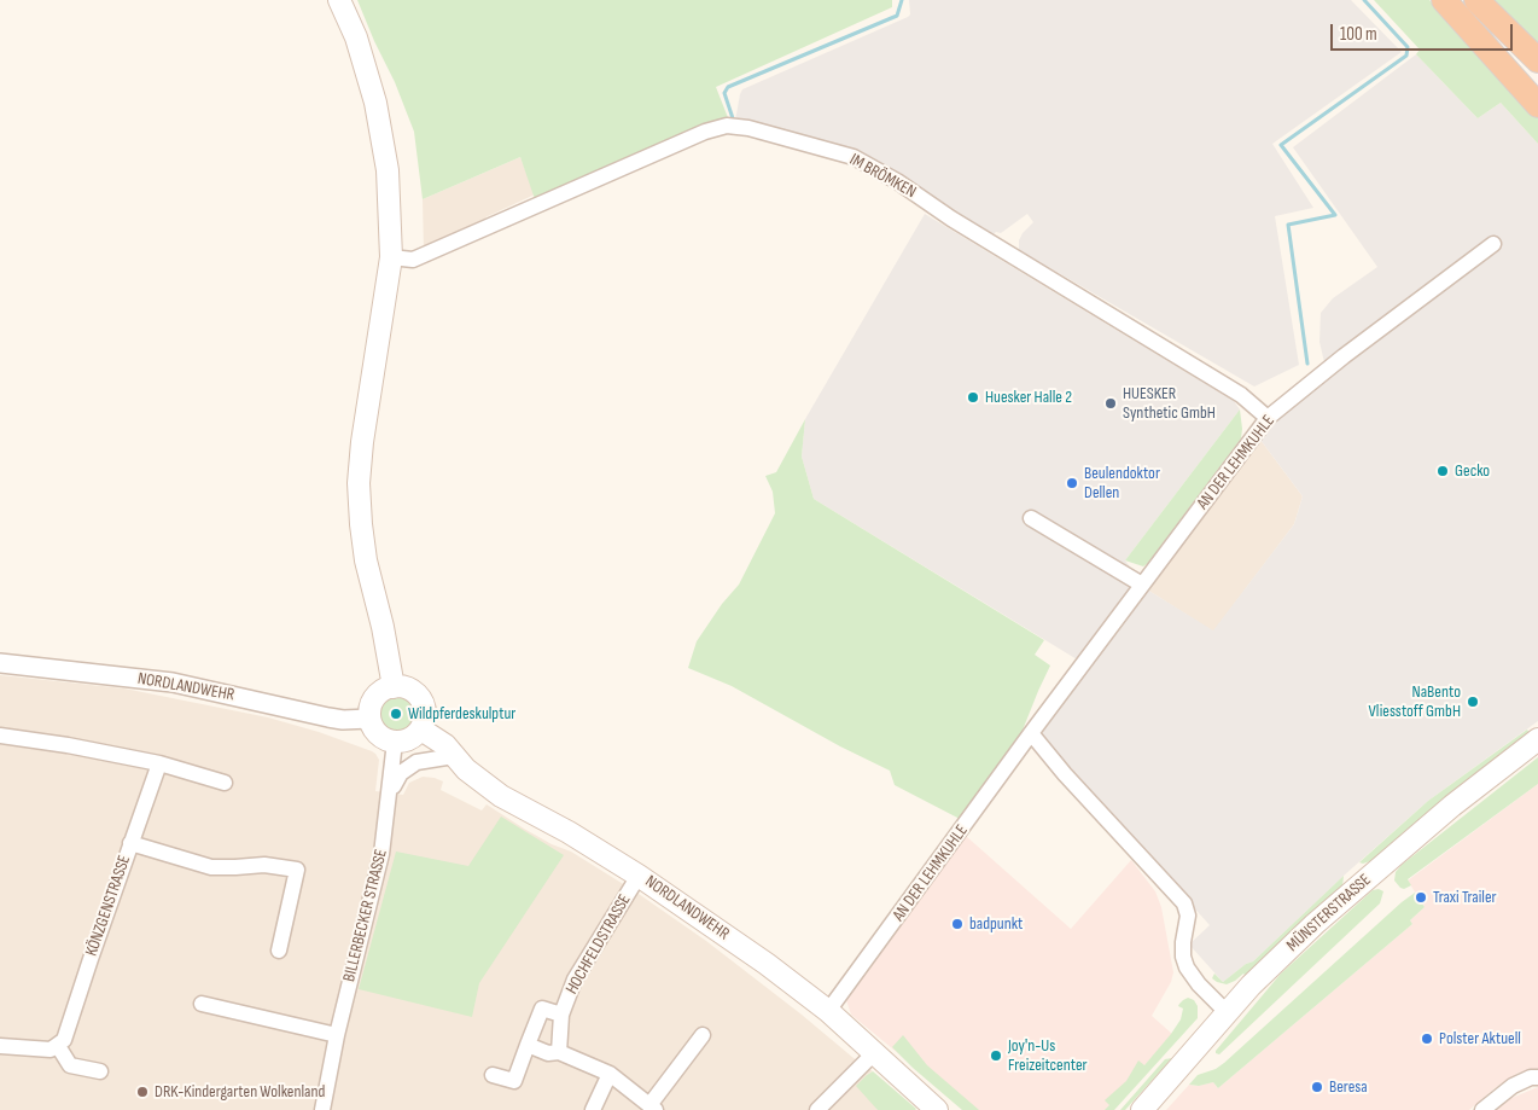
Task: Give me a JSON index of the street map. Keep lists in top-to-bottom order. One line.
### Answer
{"streets":{"main road":["NORDLANDWEHR","MÜNSTERSTRASSE"],"street":["IM BRÖMKEN","AN DER LEHMKUHLE","KÖNZGENSTRASSE","BILLERBECKER STRASSE","HOCHFELDSTRASSE"]},"crossings":[["IM BRÖMKEN","AN DER LEHMKUHLE"],["AN DER LEHMKUHLE","NORDLANDWEHR"],["NORDLANDWEHR","BILLERBECKER STRASSE"],["NORDLANDWEHR","HOCHFELDSTRASSE"]],"places":["Huesker Halle 2","HUESKER Synthetic GmbH","Gecko","Beulendoktor Dellen","NaBento Vliesstoff GmbH","Wildpferdeskulptur","Traxi Trailer","badpunkt","Polster Aktuell","Joy'n-Us Freizeitcenter","Beresa","DRK-Kindergarten Wolkenland"],"scale_bar":"100 m"}
